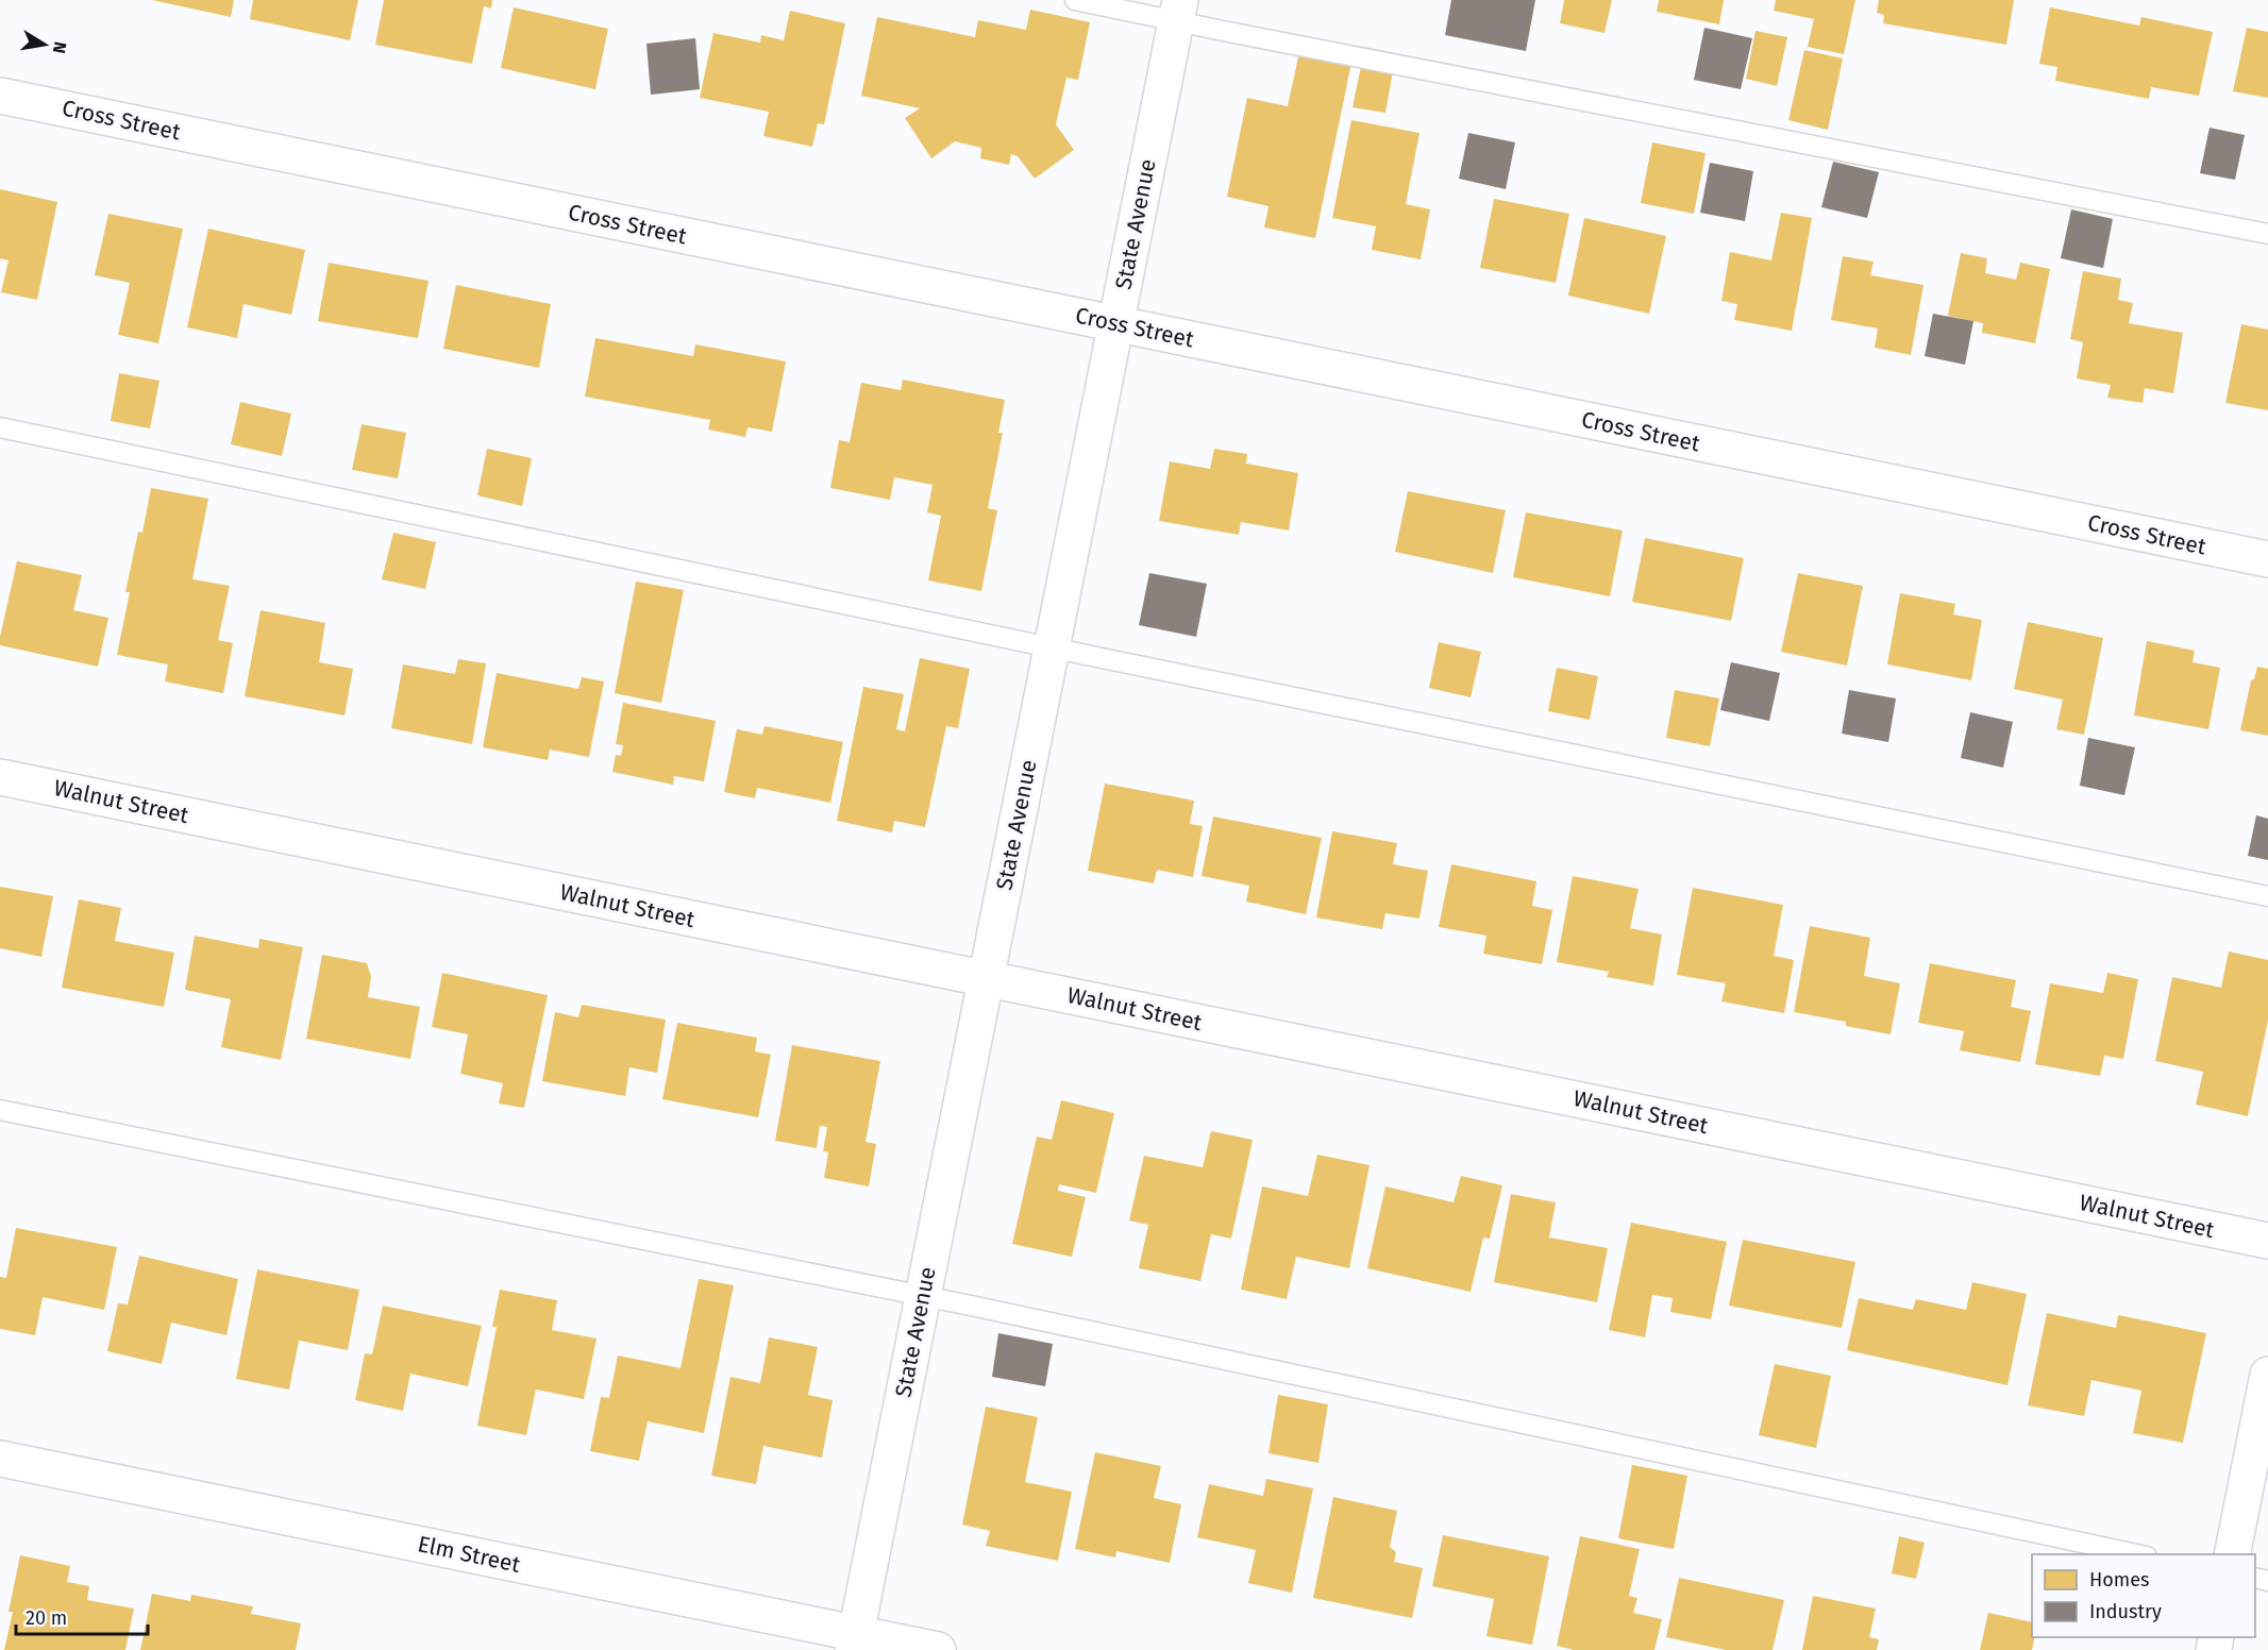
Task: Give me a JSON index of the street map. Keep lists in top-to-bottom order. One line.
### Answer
{"streets":{"street":["Cross Street","State Avenue","Walnut Street","Elm Street"]},"crossings":[["Cross Street","State Avenue"],["State Avenue","Walnut Street"],["State Avenue","Elm Street"]],"legend":["Homes","Industry"],"scale_bar":"20 m","north":"right"}
